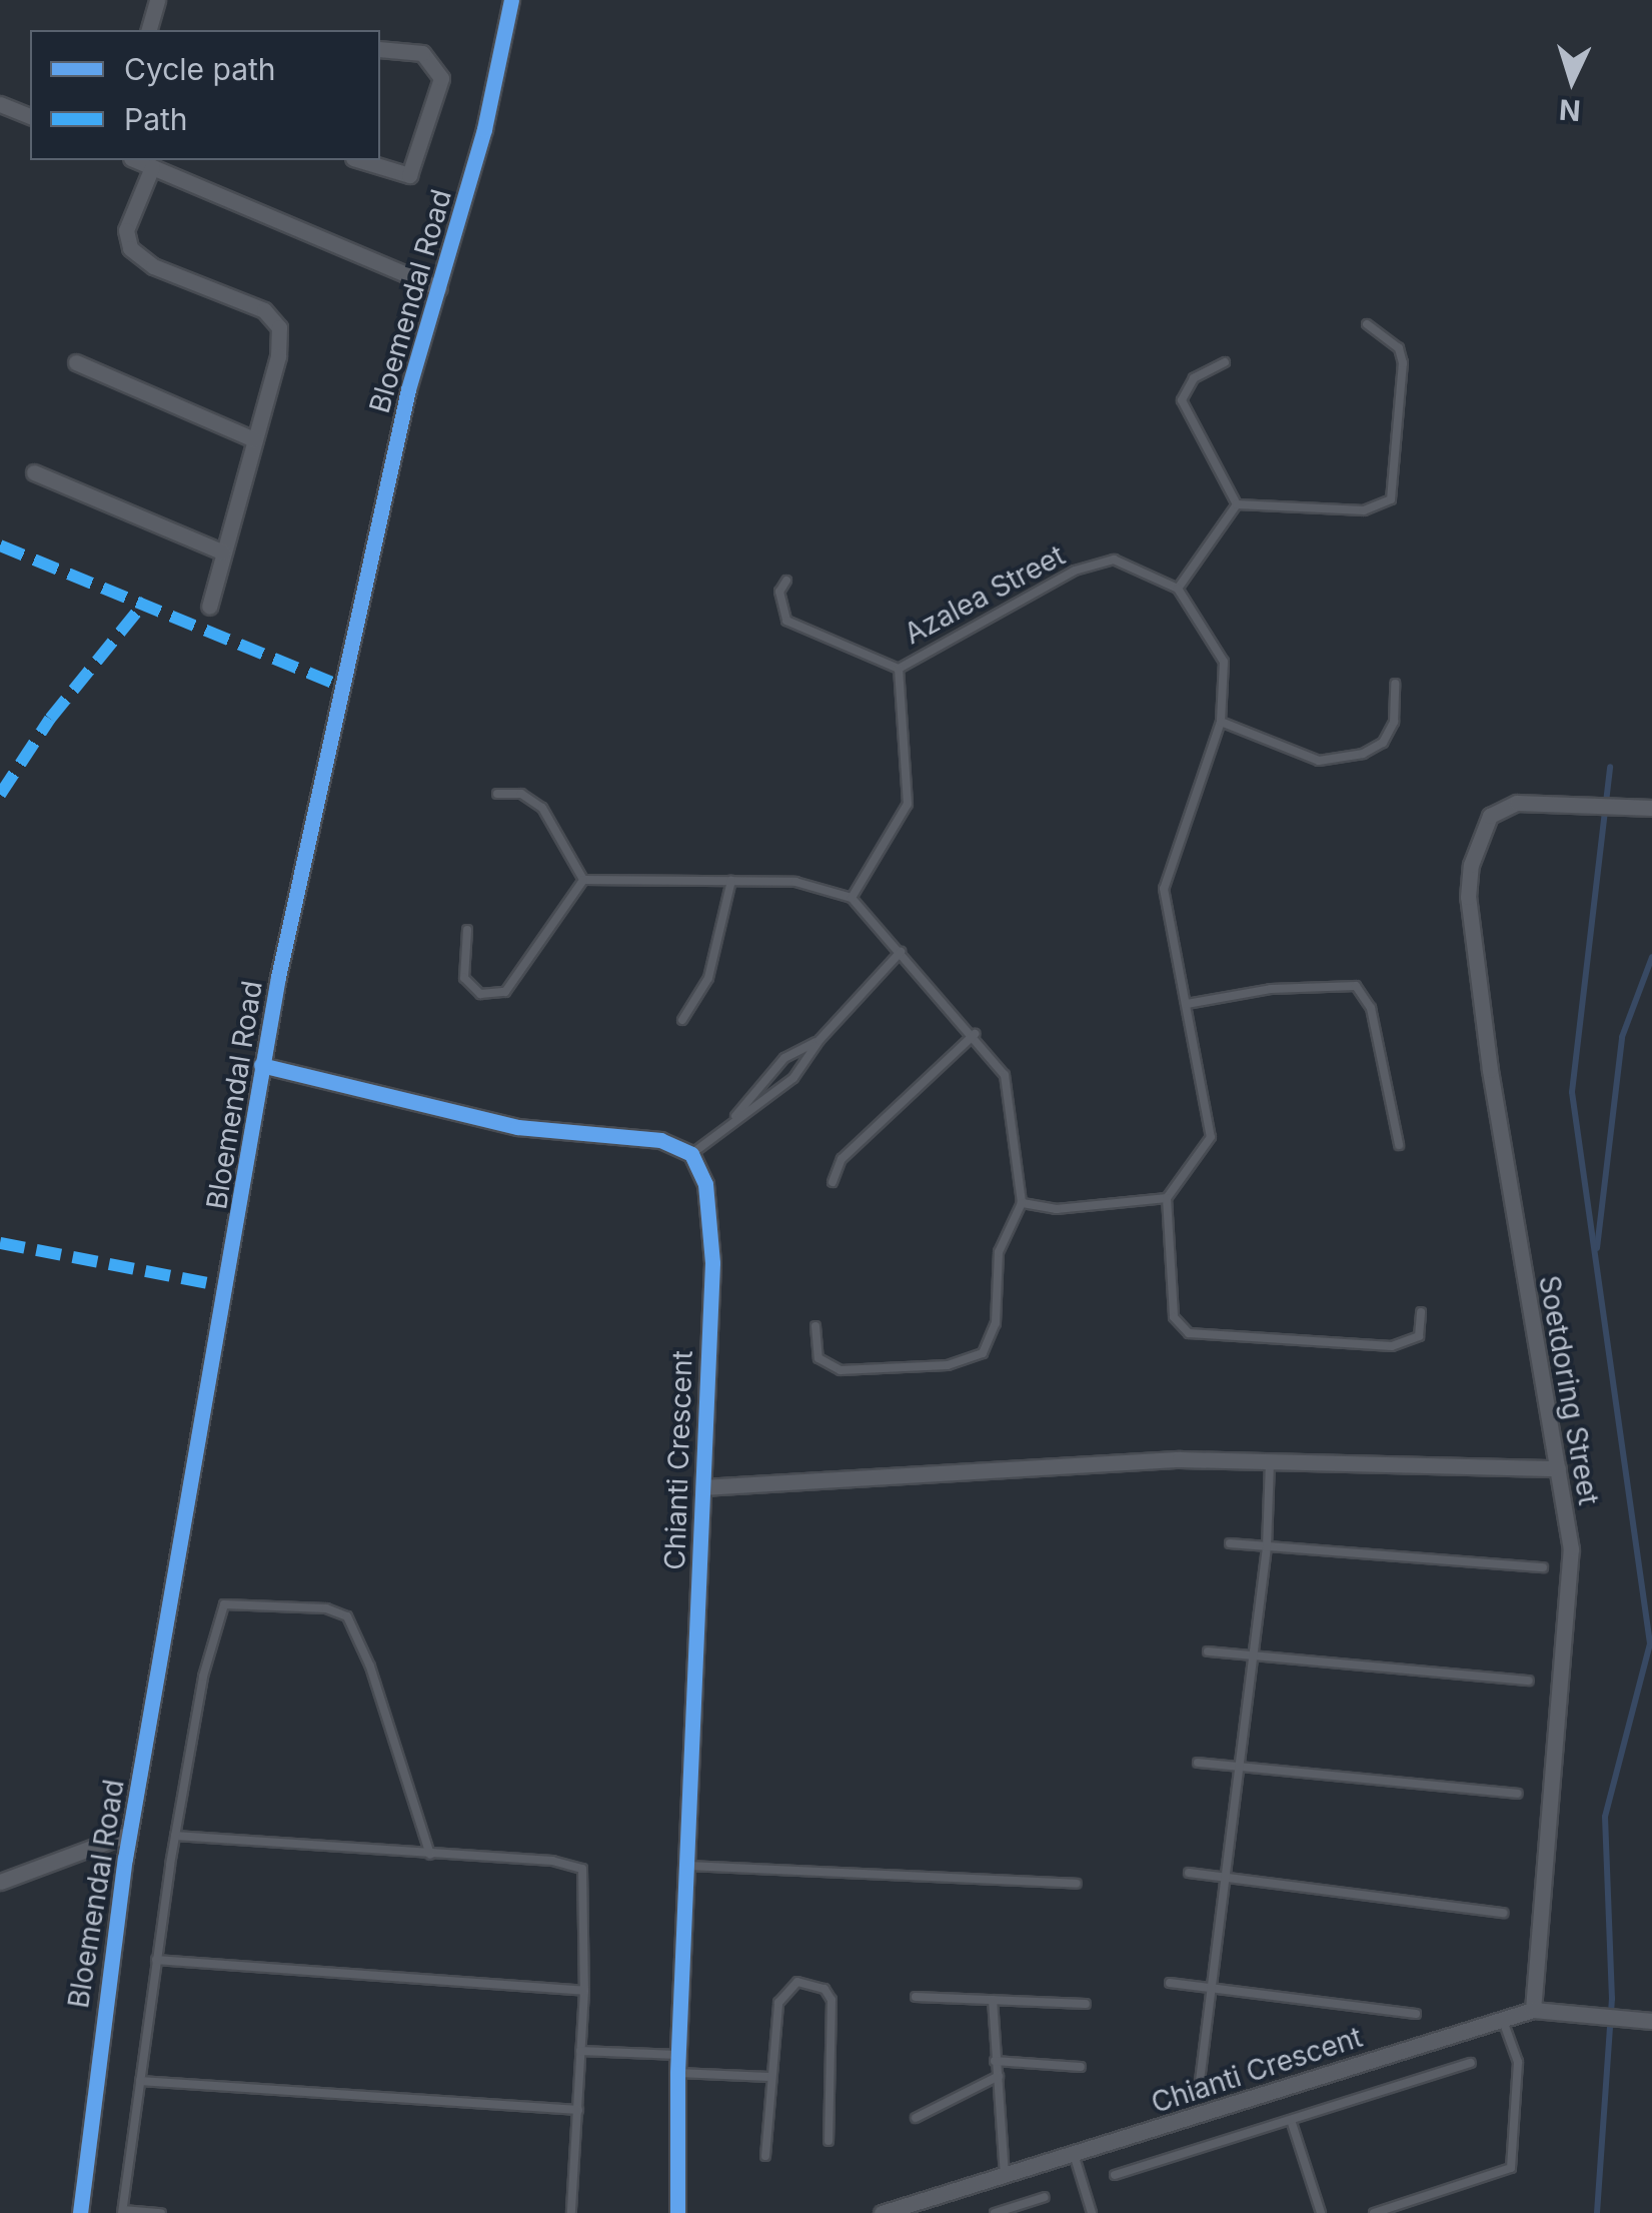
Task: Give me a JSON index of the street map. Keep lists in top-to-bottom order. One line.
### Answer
{"streets":{"street":["Bloemendal Road","Soetdoring Street","Chianti Crescent"],"lane":["Azalea Street"]},"crossings":[["Soetdoring Street","Chianti Crescent"]],"legend":["Cycle path","Path"],"north":"bottom"}
